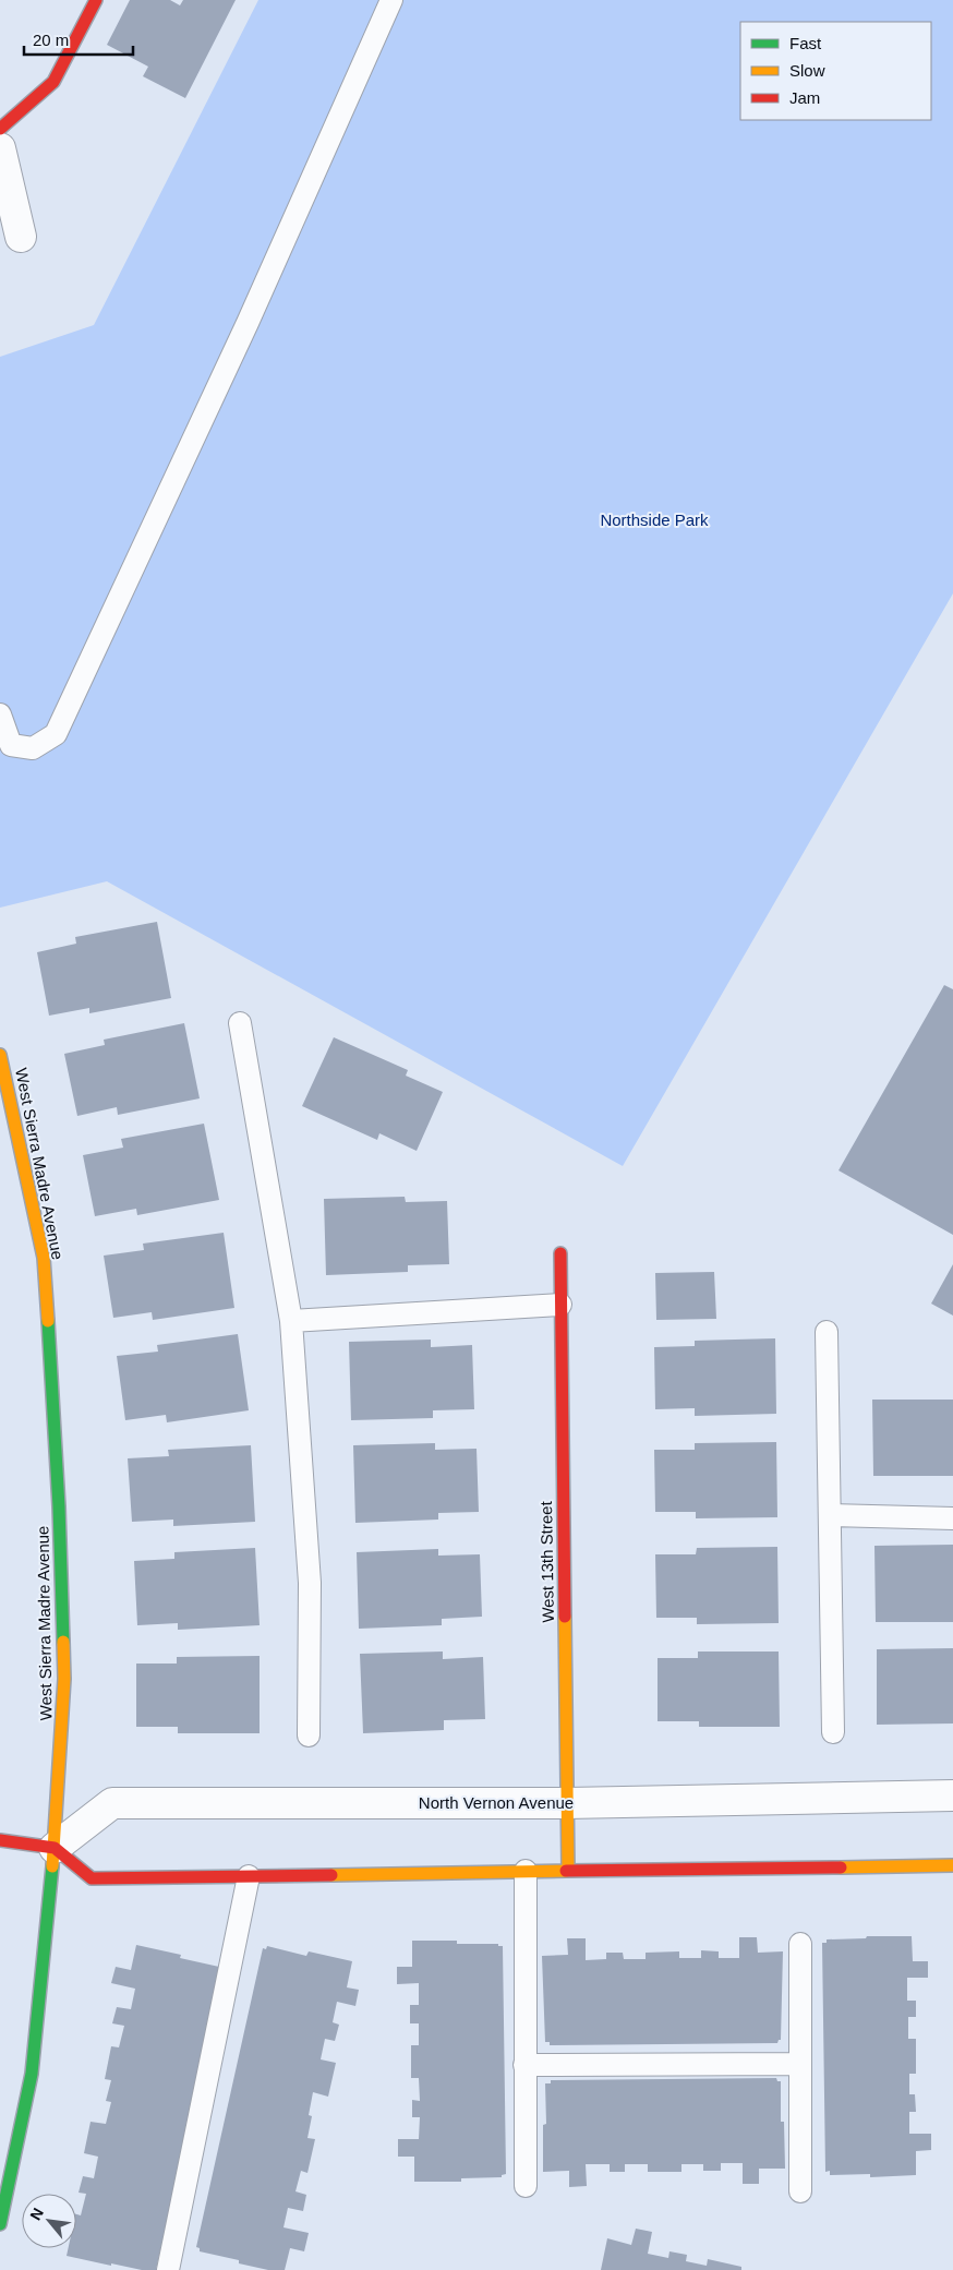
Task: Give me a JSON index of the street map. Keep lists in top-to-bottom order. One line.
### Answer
{"streets":{"street":["West Sierra Madre Avenue","West 13th Street","North Vernon Avenue"]},"crossings":[["West Sierra Madre Avenue","North Vernon Avenue"],["West 13th Street","North Vernon Avenue"]],"parks":["Northside Park"],"legend":["Fast","Slow","Jam"],"scale_bar":"20 m","north":"top left"}
